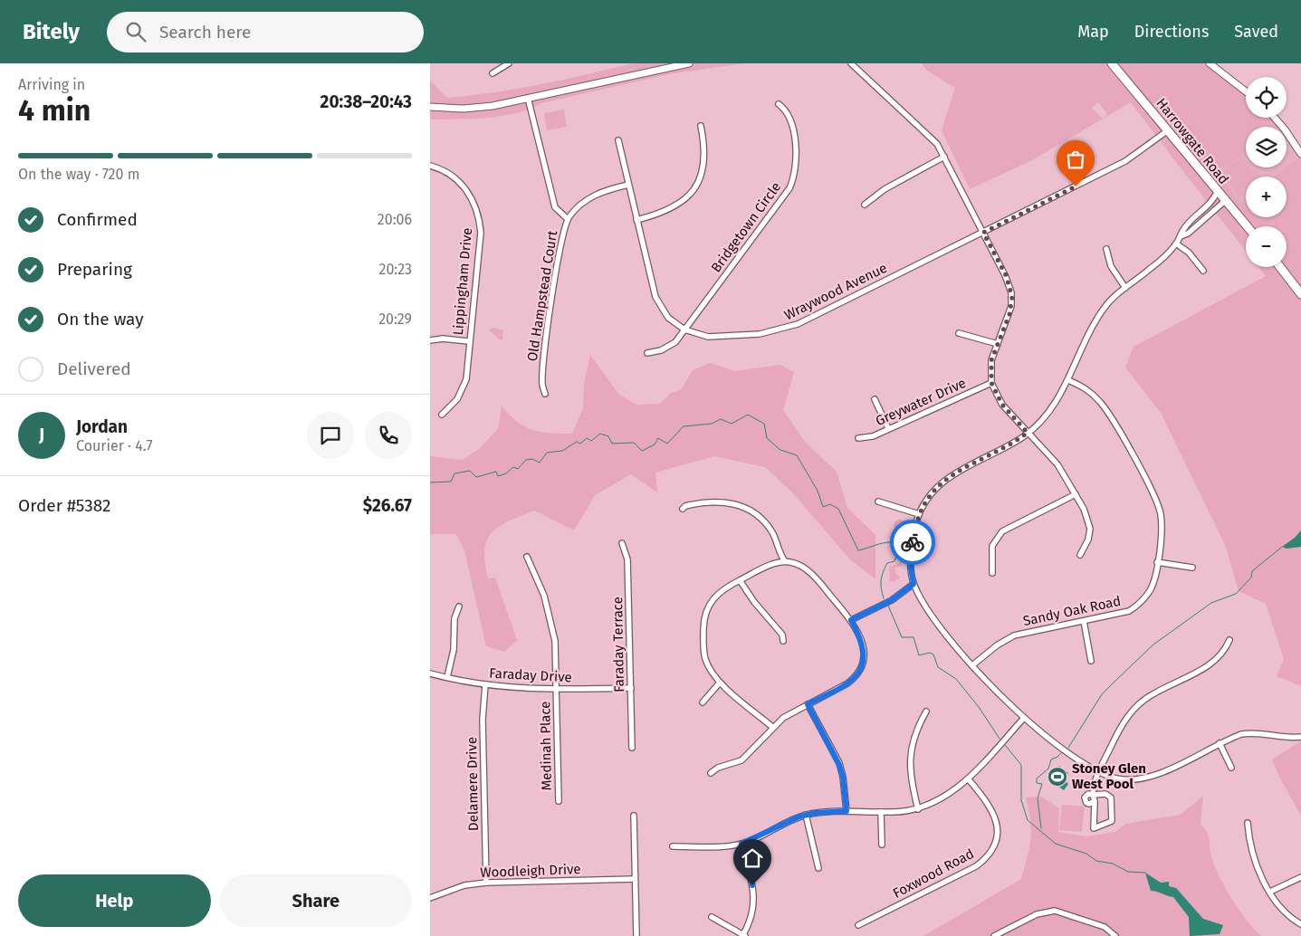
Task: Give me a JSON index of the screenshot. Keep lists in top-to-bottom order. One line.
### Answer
{"streets":{"main road":["Harrowgate Road"],"street":["Bridgetown Circle","Lippingham Drive","Wraywood Avenue","Old Hampstead Court","Greywater Drive","Sandy Oak Road","Faraday Terrace","Faraday Drive","Medinah Place","Delamere Drive","Woodleigh Drive","Foxwood Road"]},"crossings":[["Harrowgate Road","Wraywood Avenue"],["Bridgetown Circle","Wraywood Avenue"],["Wraywood Avenue","Old Hampstead Court"],["Faraday Terrace","Faraday Drive"],["Faraday Drive","Medinah Place"],["Faraday Drive","Delamere Drive"],["Delamere Drive","Woodleigh Drive"]],"places":{"sports":["Stoney Glen West Pool"]},"page":{"header":"Bitely","search":"Search here","nav":["Map","Directions","Saved"],"heading":["4 min","Arriving in","20:38–20:43"],"panel":["Jordan","Courier · 4.7","Order #5382","$26.67"],"map_buttons":["+","−"],"bar":"On the way · 720 m","list":[["Confirmed","20:06"],["Preparing","20:23"],["On the way","20:29"],"Delivered"],"round":"J","buttons":["Help","Share"]}}
